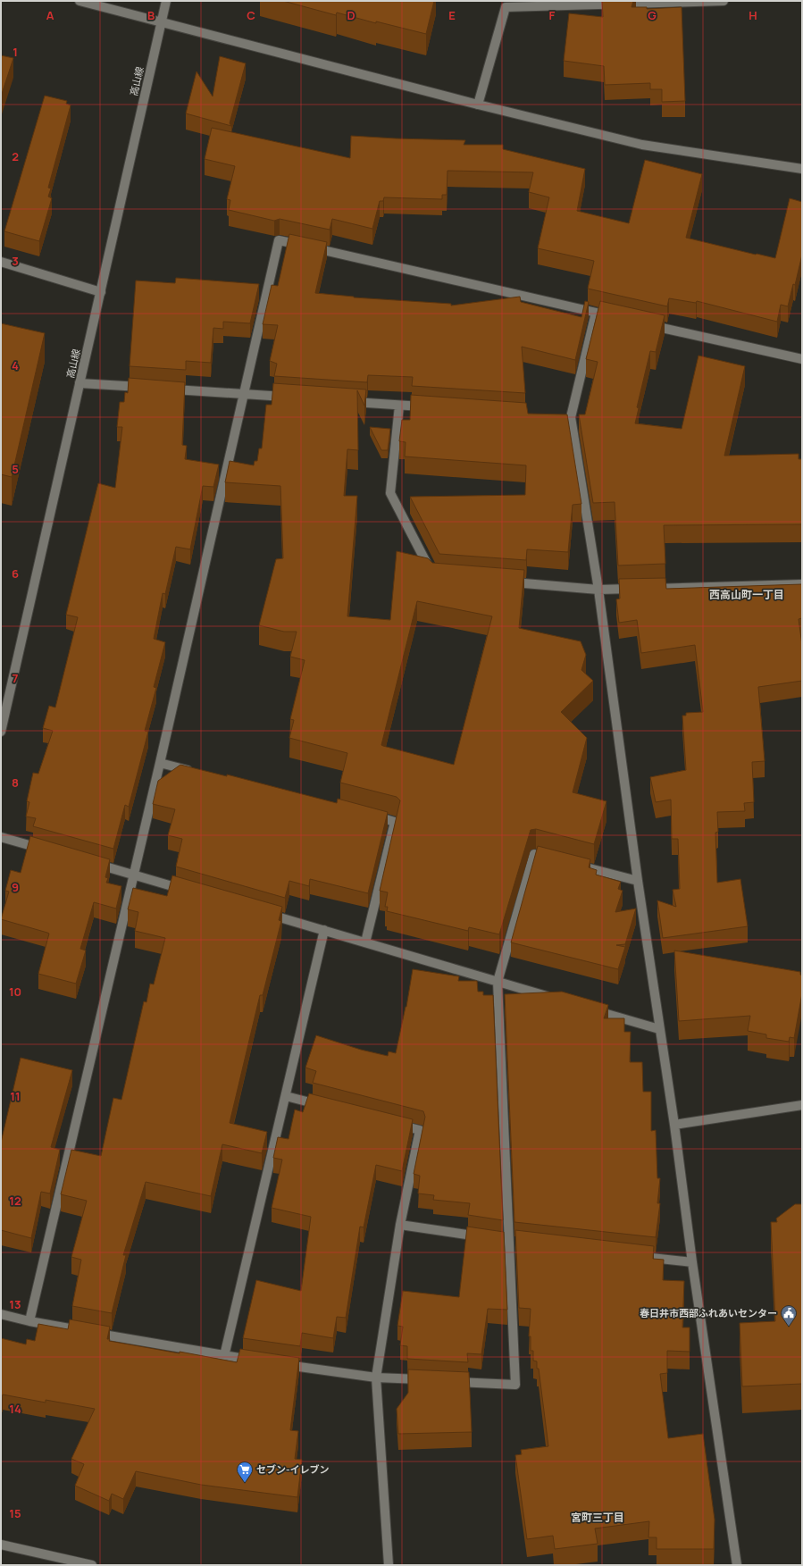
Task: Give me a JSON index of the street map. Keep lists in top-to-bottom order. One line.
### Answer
{"streets":{"street":["高山線"]},"districts":["西高山町一丁目","宮町三丁目"],"places":{"public building":["春日井市西部ふれあいセンター"],"supermarket":["セブン-イレブン"]},"grid":{"columns":["A","B","C","D","E","F","G","H"],"rows":["1","2","3","4","5","6","7","8","9","10","11","12","13","14","15"]}}
